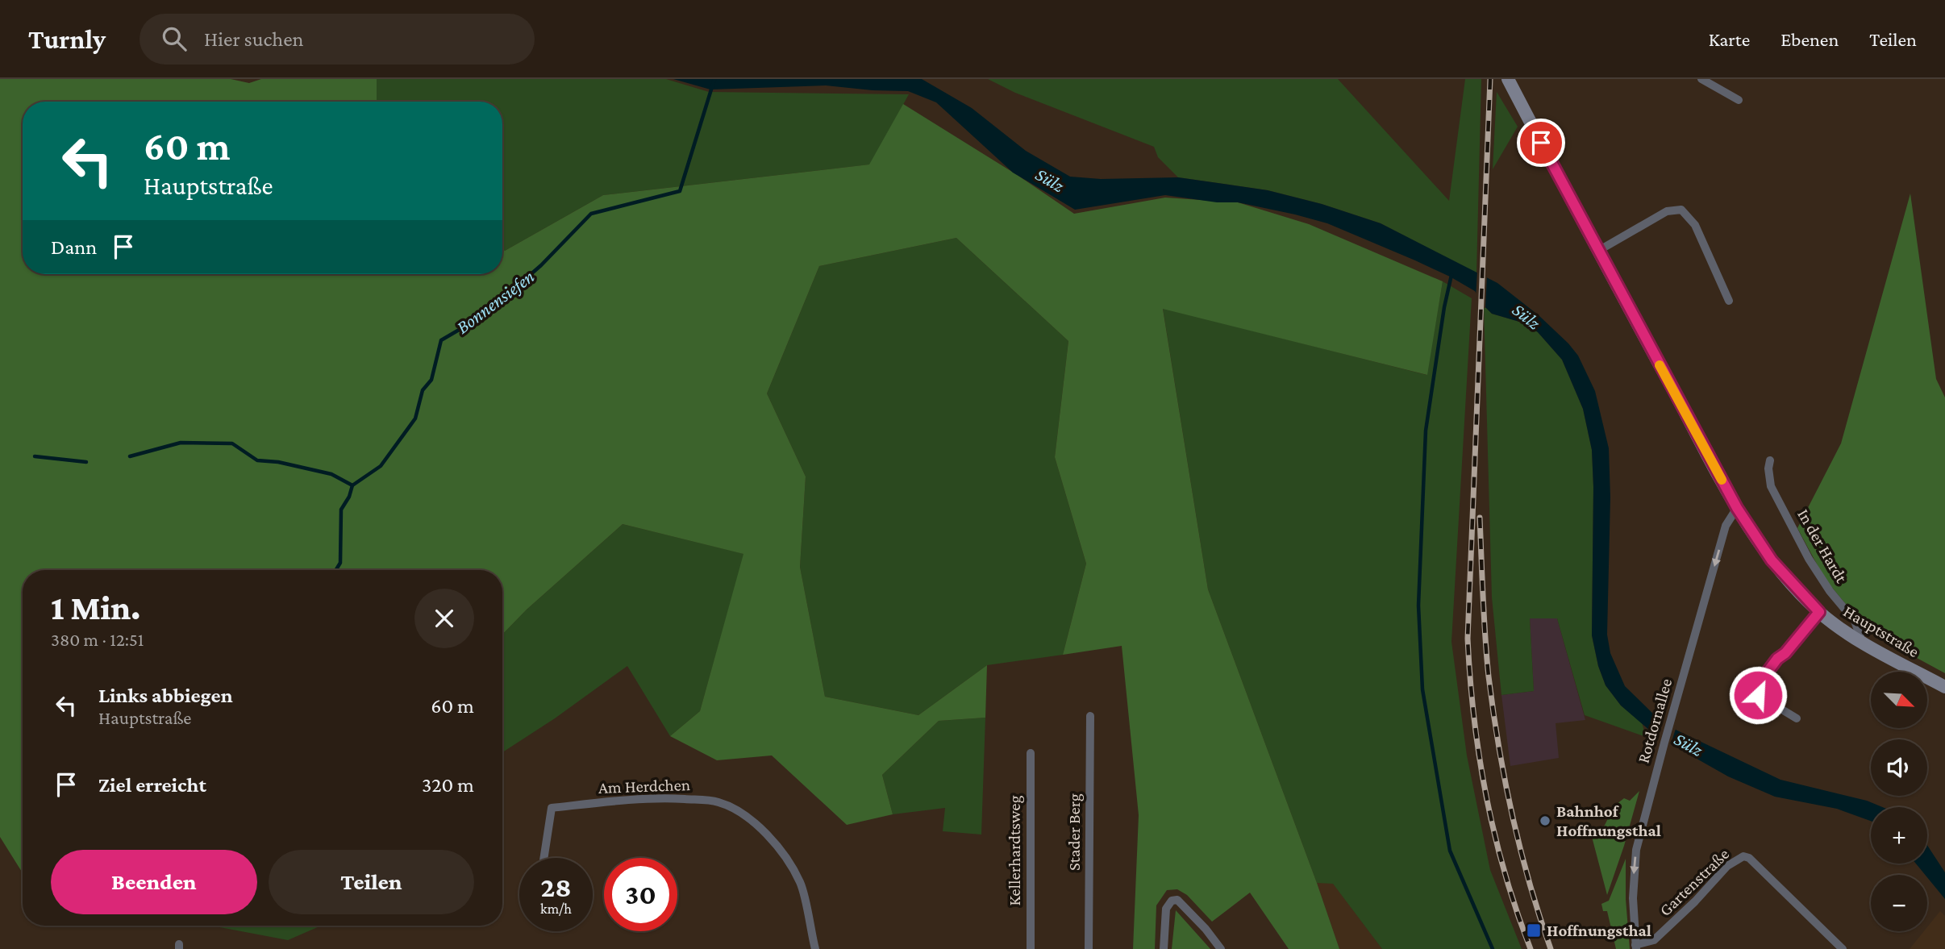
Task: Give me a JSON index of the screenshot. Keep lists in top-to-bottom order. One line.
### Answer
{"streets":{"main road":["Hauptstraße"],"street":["In der Hardt","Rotdornallee","Am Herdchen","Stader Berg","Kellerhardtsweg","Gartenstraße"]},"crossings":[["In der Hardt","Hauptstraße"],["Hauptstraße","Rotdornallee"],["Rotdornallee","Gartenstraße"]],"one_way":["Rotdornallee"],"water":["Sülz","Bonnensiefen"],"places":{"other":["Bahnhof Hoffnungsthal"],"transit":["Hoffnungsthal"]},"north":"bottom right","page":{"header":"Turnly","search":"Hier suchen","nav":["Karte","Ebenen","Teilen"],"turn":["60 m","Hauptstraße"],"then":"Dann","heading":["1 Min.","380 m · 12:51"],"list":[{"name":"Links abbiegen","note":"Hauptstraße","value":"60 m"},{"name":"Ziel erreicht","value":"320 m"}],"map_buttons":["+","−"],"buttons":["Beenden","Teilen"],"speed":"28 km/h","limit":"30"}}
